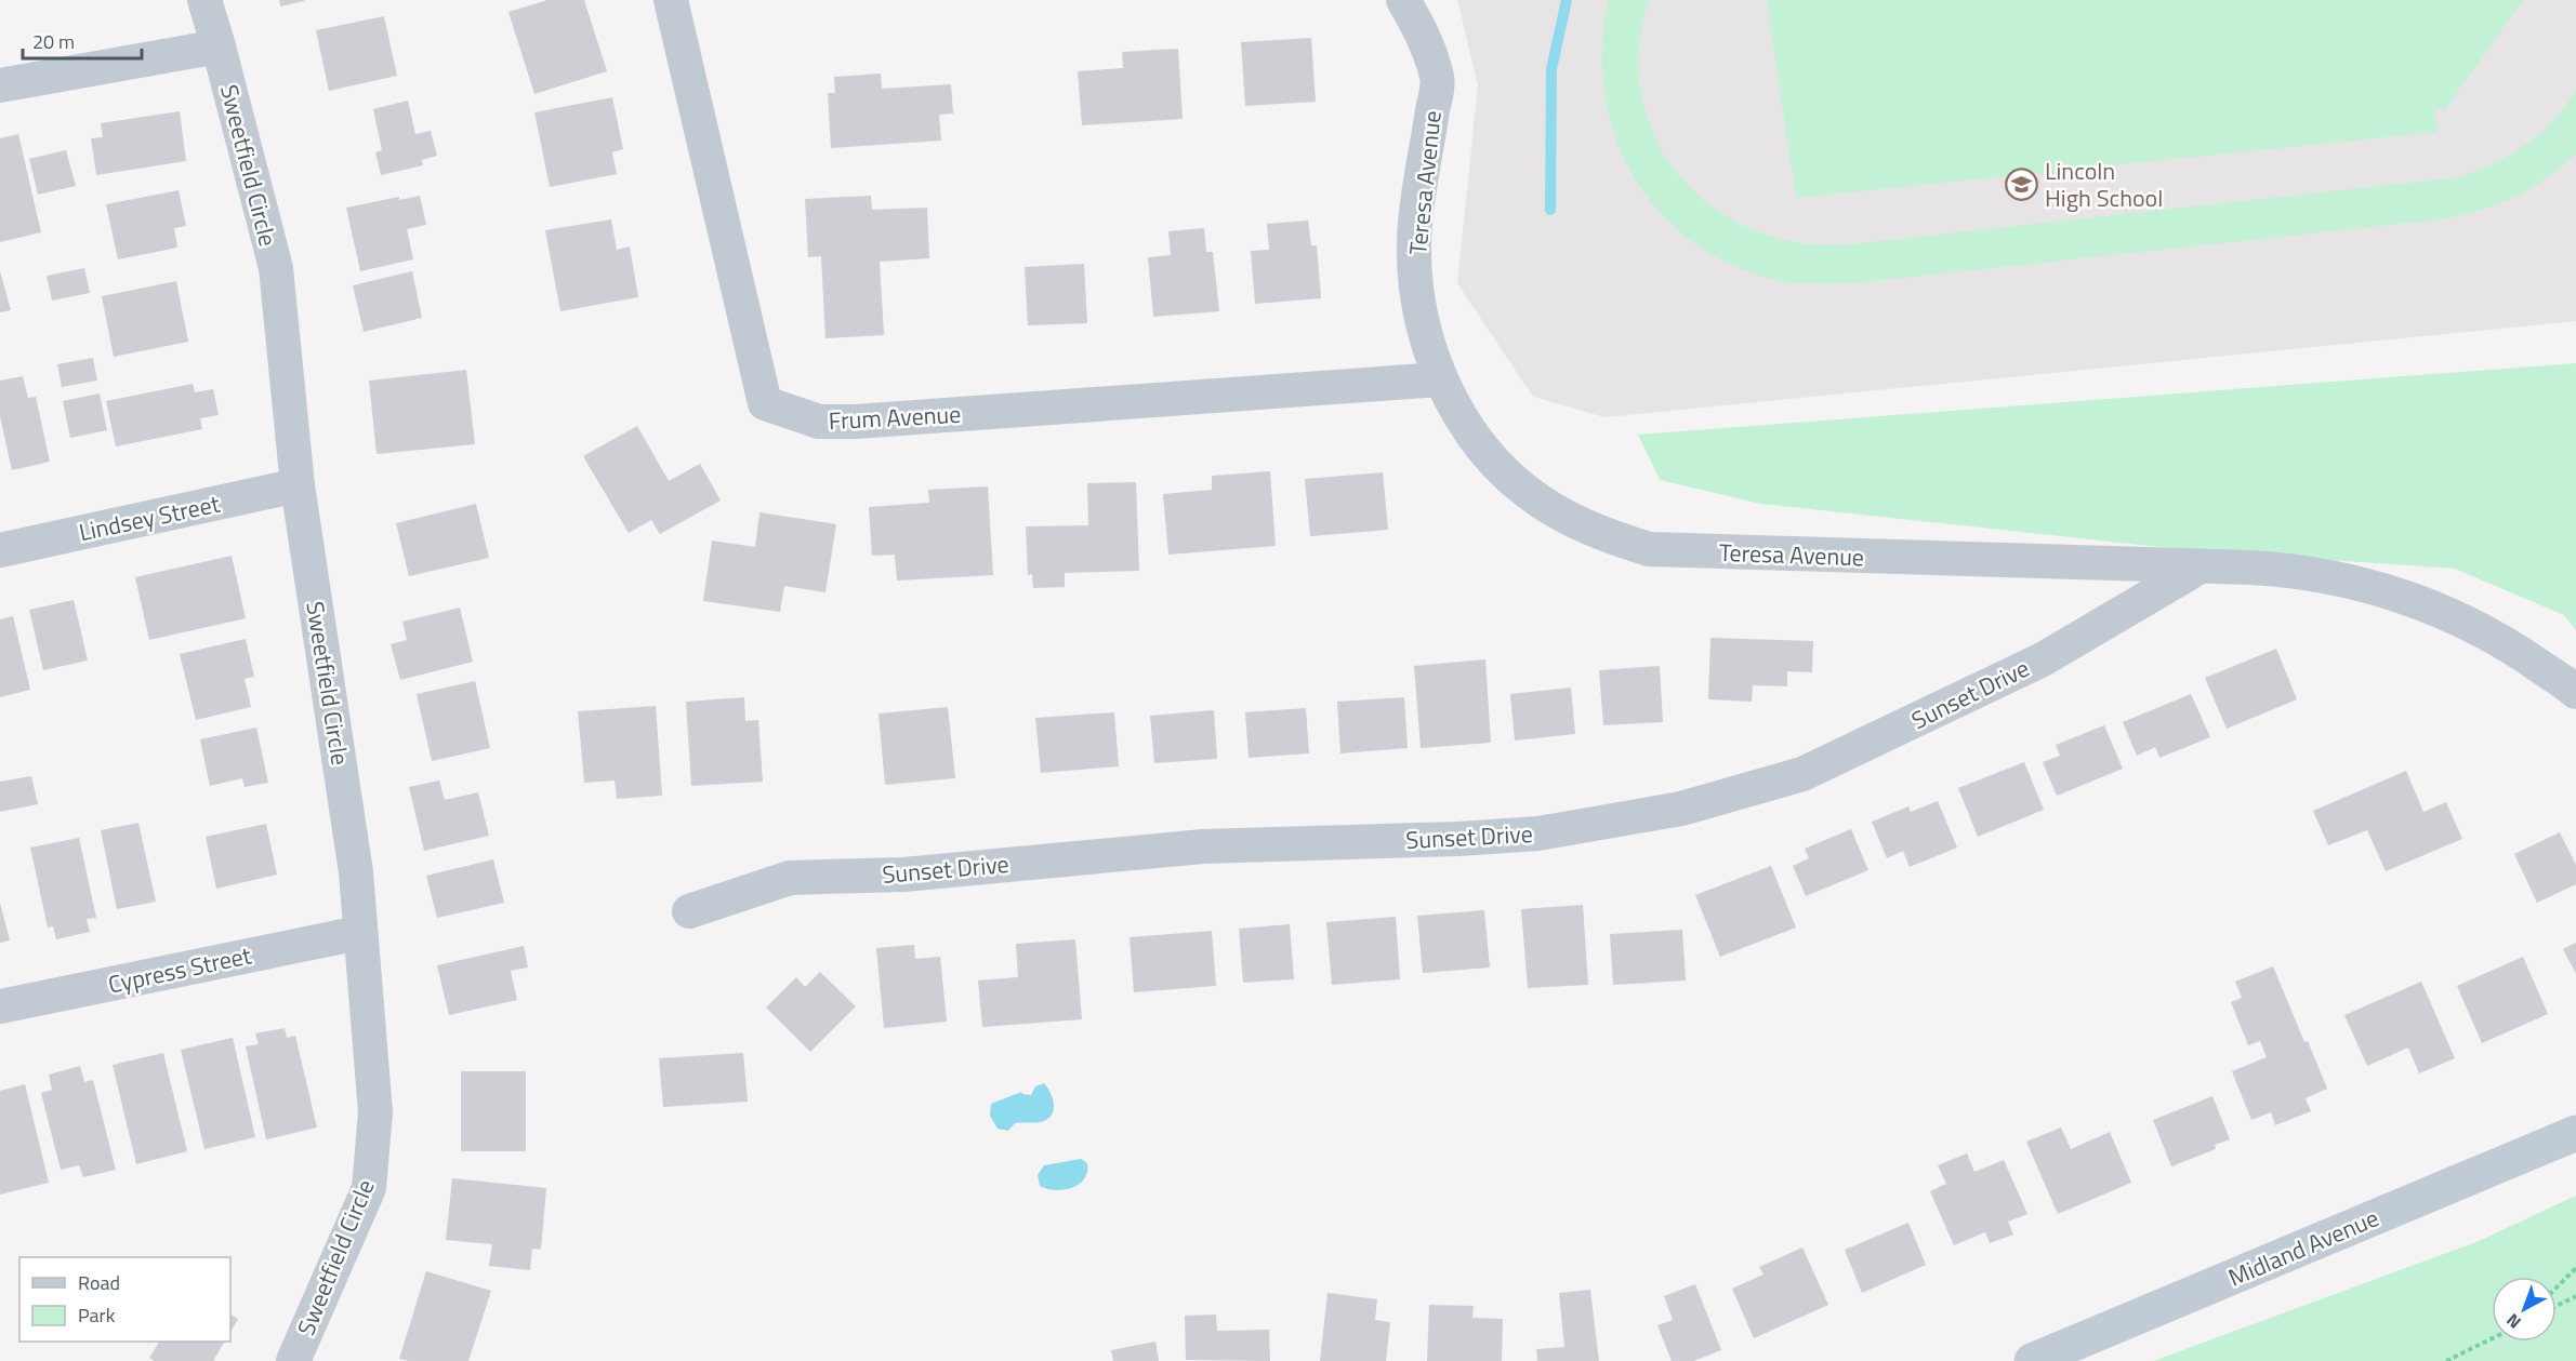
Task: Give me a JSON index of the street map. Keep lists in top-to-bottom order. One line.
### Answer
{"streets":{"street":["Sweetfield Circle","Teresa Avenue","Frum Avenue","Lindsey Street","Sunset Drive","Cypress Street","Midland Avenue"]},"crossings":[["Sweetfield Circle","Lindsey Street"],["Sweetfield Circle","Cypress Street"],["Teresa Avenue","Frum Avenue"],["Teresa Avenue","Sunset Drive"]],"places":{"school or university":["Lincoln High School"]},"legend":["Road","Park"],"scale_bar":"20 m","north":"bottom left"}
